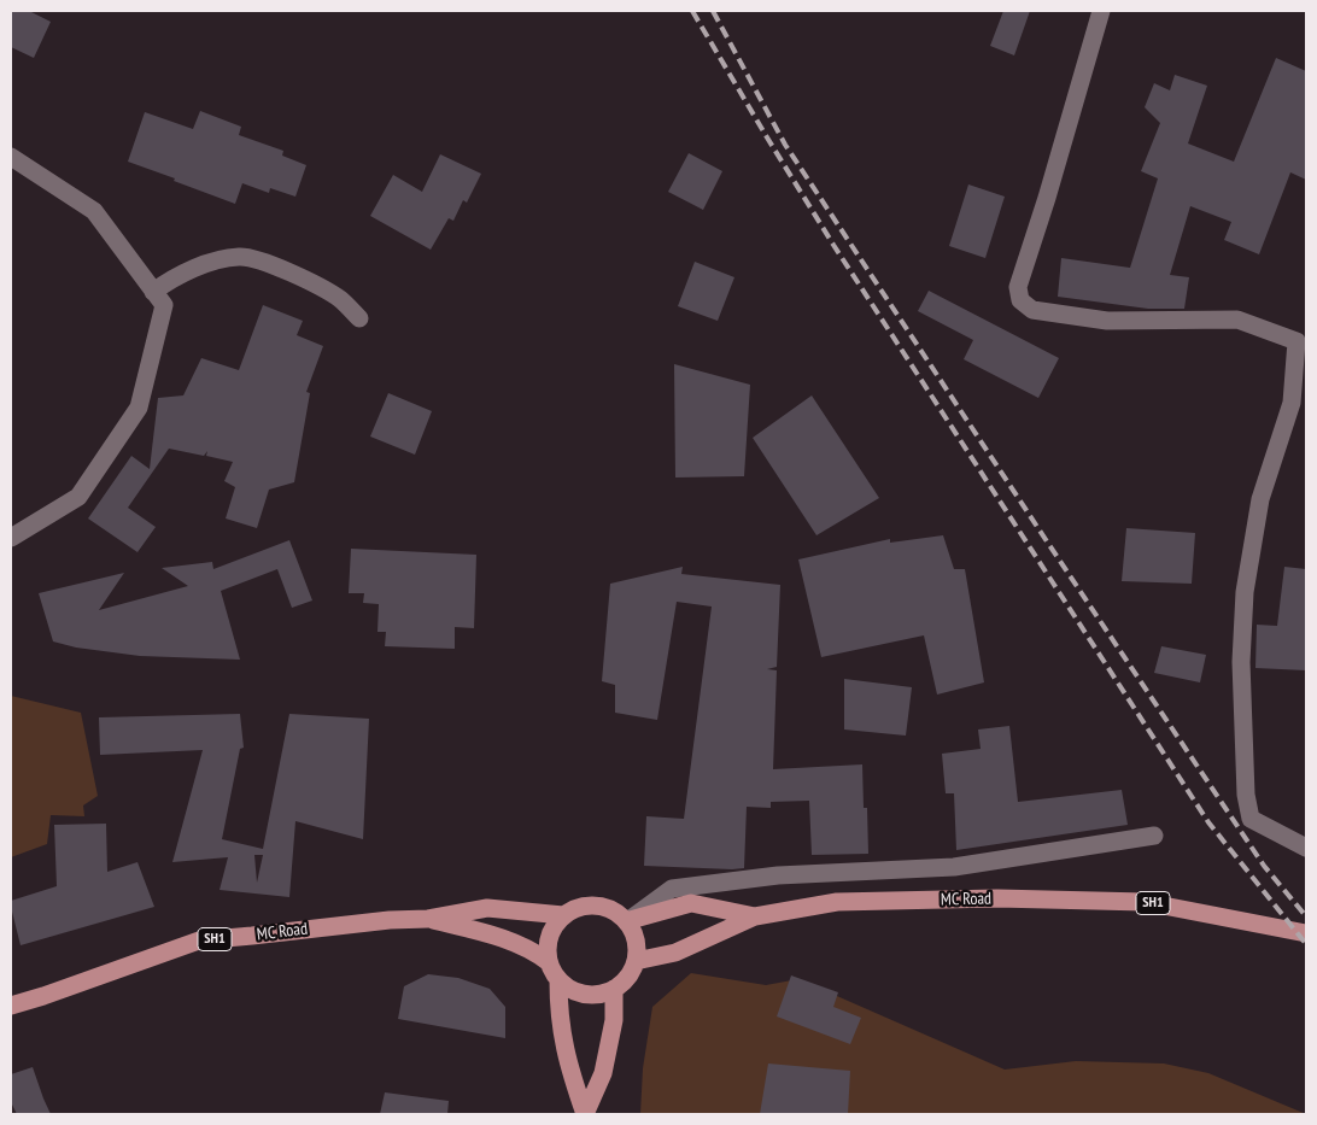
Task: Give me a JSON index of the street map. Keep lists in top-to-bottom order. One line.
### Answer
{"streets":{"main road":["MC Road","SH1"]}}
